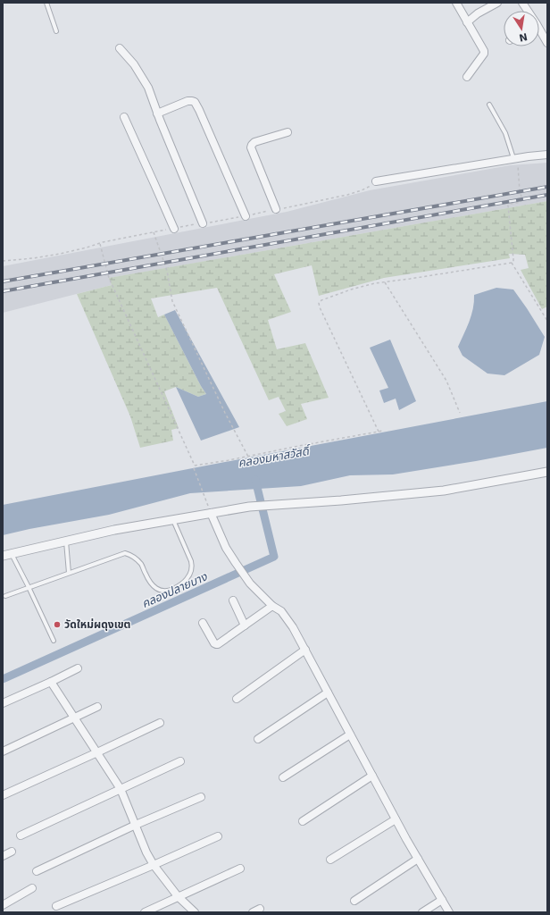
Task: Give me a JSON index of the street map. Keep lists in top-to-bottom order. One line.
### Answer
{"water":["คลองมหาสวัสดิ์","คลองปลายบาง"],"places":["วัดใหม่ผดุงเขต"],"north":"bottom"}
